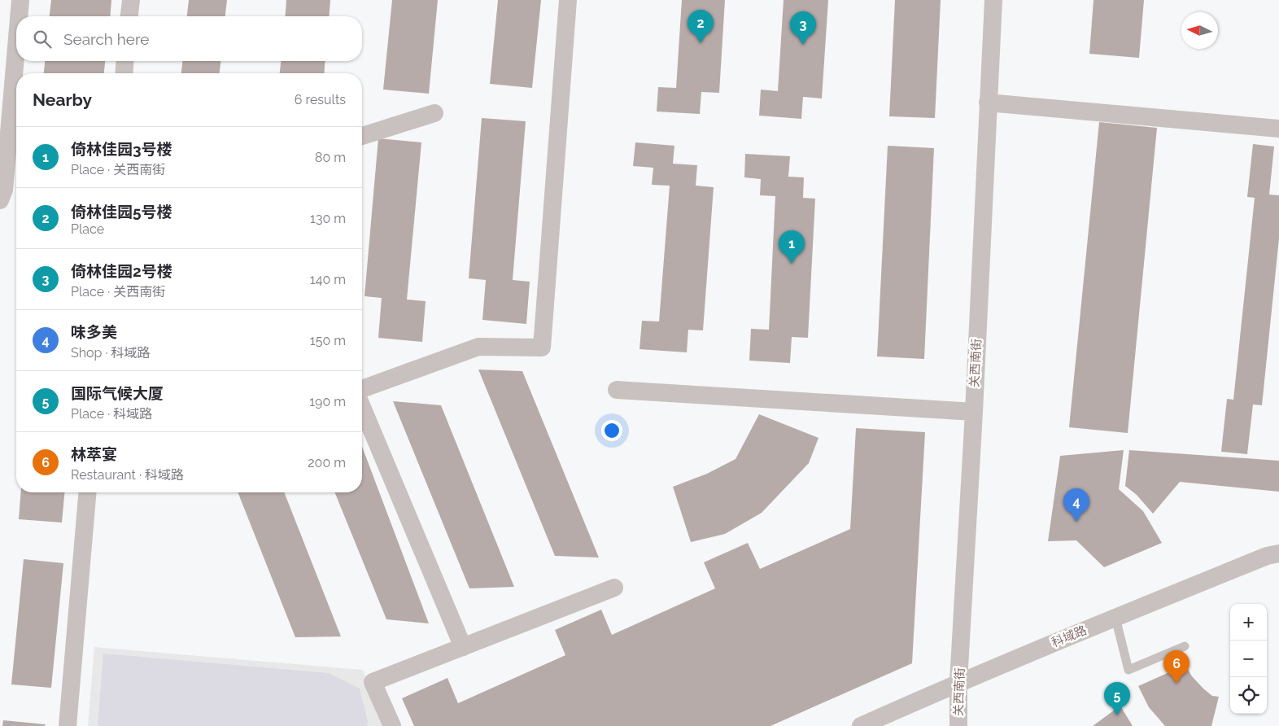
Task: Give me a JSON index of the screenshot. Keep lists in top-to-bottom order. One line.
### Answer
{"streets":{"street":["关西南街","科域路"]},"crossings":[["关西南街","科域路"]],"north":"left","page":{"pins":["2","3","1","4","6","5"],"search":"Search here","heading":["Nearby","6 results"],"list":[{"mark":"1","name":"倚林佳园3号楼","note":"Place · 关西南街","value":"80 m"},{"mark":"2","name":"倚林佳园5号楼","note":"Place","value":"130 m"},{"mark":"3","name":"倚林佳园2号楼","note":"Place · 关西南街","value":"140 m"},{"mark":"4","name":"味多美","note":"Shop · 科域路","value":"150 m"},{"mark":"5","name":"国际气候大厦","note":"Place · 科域路","value":"190 m"},{"mark":"6","name":"林萃宴","note":"Restaurant · 科域路","value":"200 m"}],"map_buttons":["+","−"]}}
